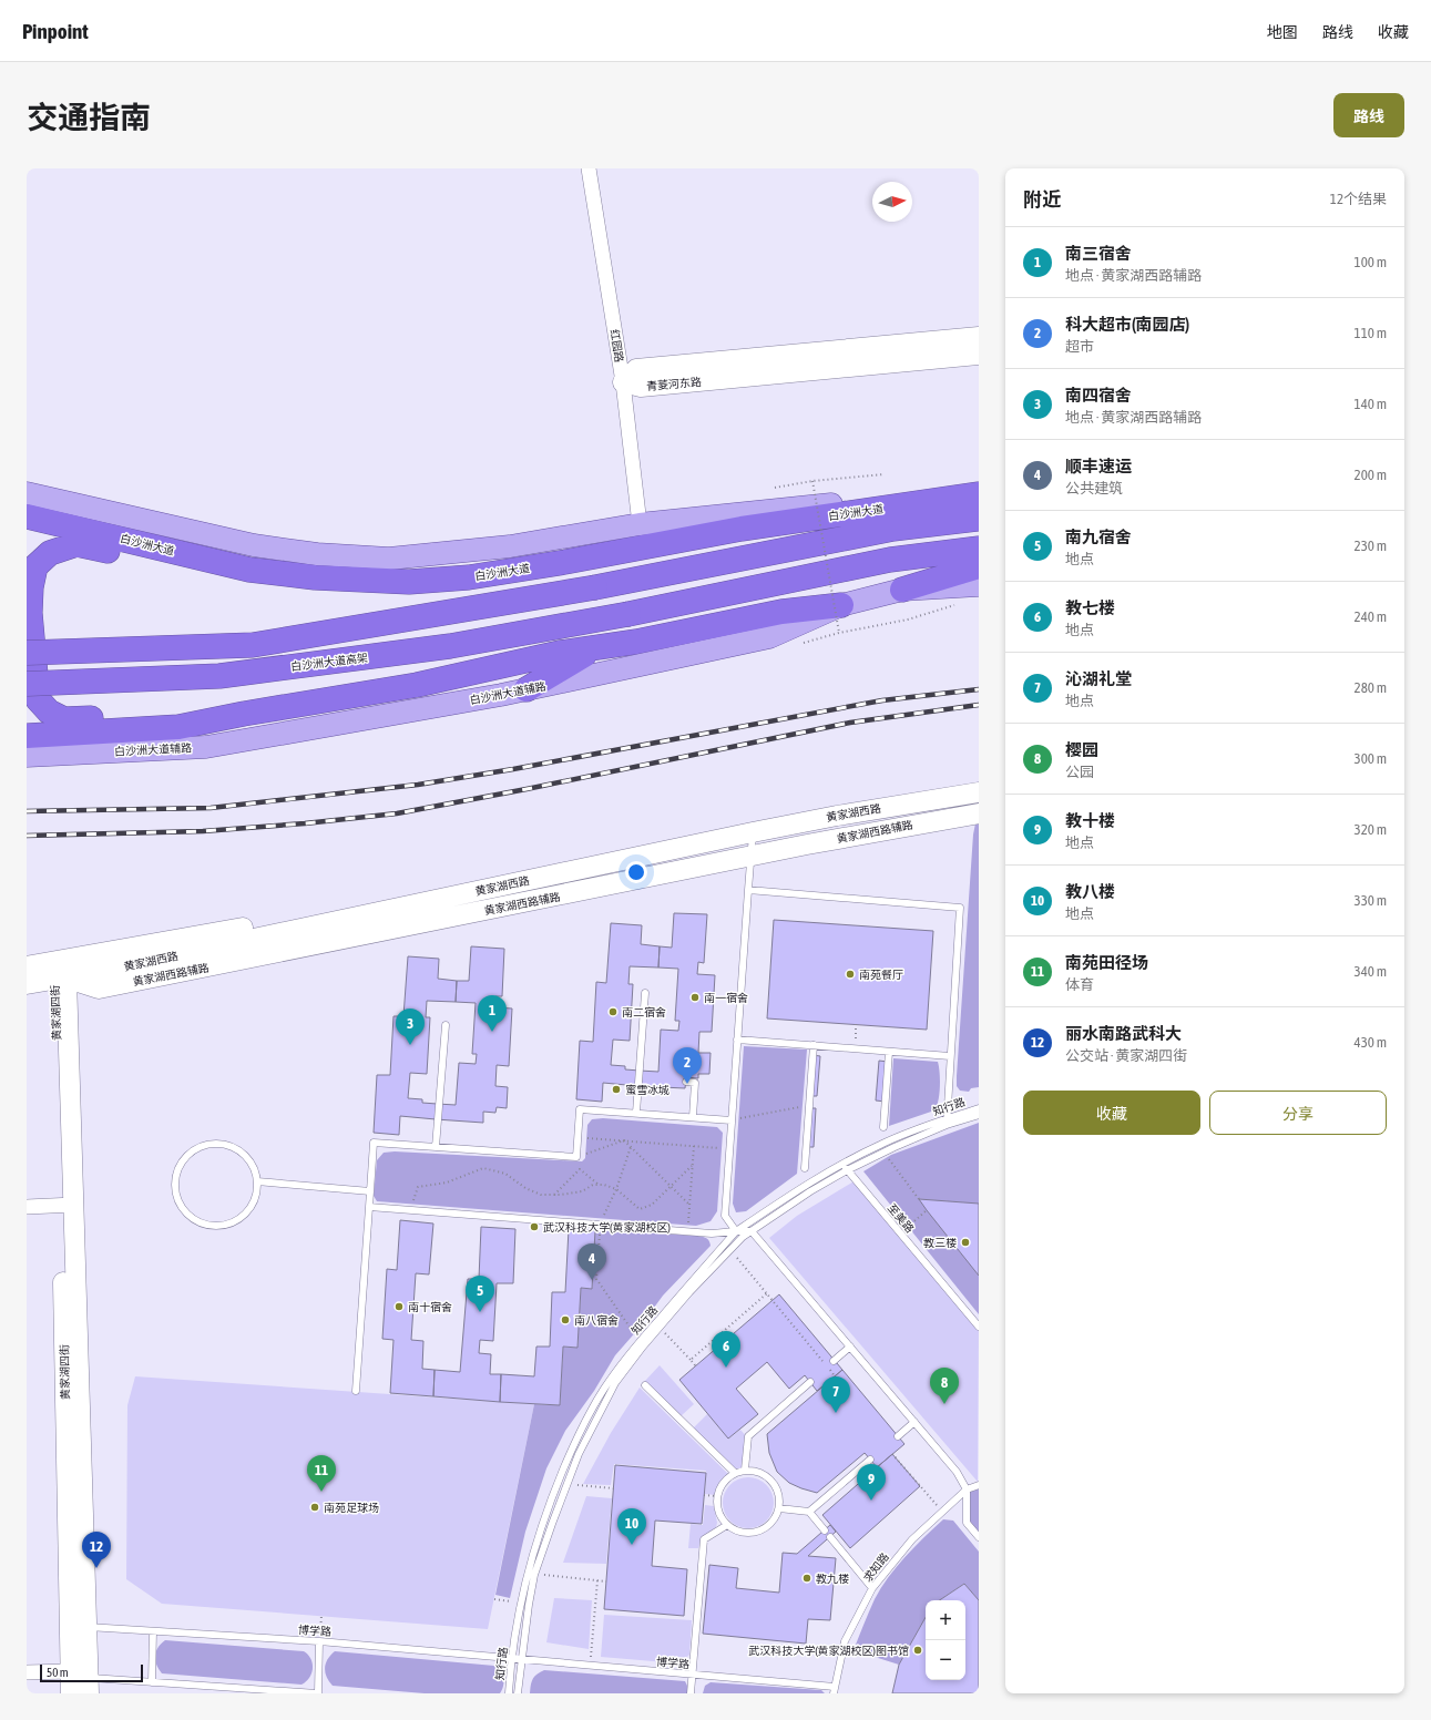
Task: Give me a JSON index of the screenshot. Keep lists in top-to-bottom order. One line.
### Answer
{"streets":{"highway":["白沙洲大道","白沙洲大道高架"],"main road":["白沙洲大道辅路"],"street":["红园路","青菱河东路","黄家湖西路","黄家湖西路辅路","黄家湖四街"],"lane":["知行路","至美路","求知路","博学路"]},"crossings":[["红园路","青菱河东路"],["黄家湖西路","黄家湖西路辅路"],["黄家湖西路","黄家湖四街"],["黄家湖西路辅路","黄家湖四街"],["黄家湖四街","博学路"],["知行路","至美路"],["知行路","博学路"],["求知路","博学路"]],"places":["南苑餐厅","南一宿舍","南二宿舍","蜜雪冰城","武汉科技大学(黄家湖校区)","教三楼","南十宿舍","南八宿舍","南苑足球场","教九楼","武汉科技大学(黄家湖校区)图书馆"],"scale_bar":"50 m","north":"right","page":{"header":"Pinpoint","nav":["地图","路线","收藏"],"title":"交通指南","buttons":["路线",["收藏","分享"]],"heading":["附近","12个结果"],"list":[{"mark":"1","name":"南三宿舍","note":"地点 · 黄家湖西路辅路","value":"100 m"},{"mark":"2","name":"科大超市(南园店)","note":"超市","value":"110 m"},{"mark":"3","name":"南四宿舍","note":"地点 · 黄家湖西路辅路","value":"140 m"},{"mark":"4","name":"顺丰速运","note":"公共建筑","value":"200 m"},{"mark":"5","name":"南九宿舍","note":"地点","value":"230 m"},{"mark":"6","name":"教七楼","note":"地点","value":"240 m"},{"mark":"7","name":"沁湖礼堂","note":"地点","value":"280 m"},{"mark":"8","name":"樱园","note":"公园","value":"300 m"},{"mark":"9","name":"教十楼","note":"地点","value":"320 m"},{"mark":"10","name":"教八楼","note":"地点","value":"330 m"},{"mark":"11","name":"南苑田径场","note":"体育","value":"340 m"},{"mark":"12","name":"丽水南路武科大","note":"公交站 · 黄家湖四街","value":"430 m"}],"pins":["1","3","2","4","5","6","8","7","11","9","10","12"],"map_buttons":["+","−"],"scale":"50 m"}}
